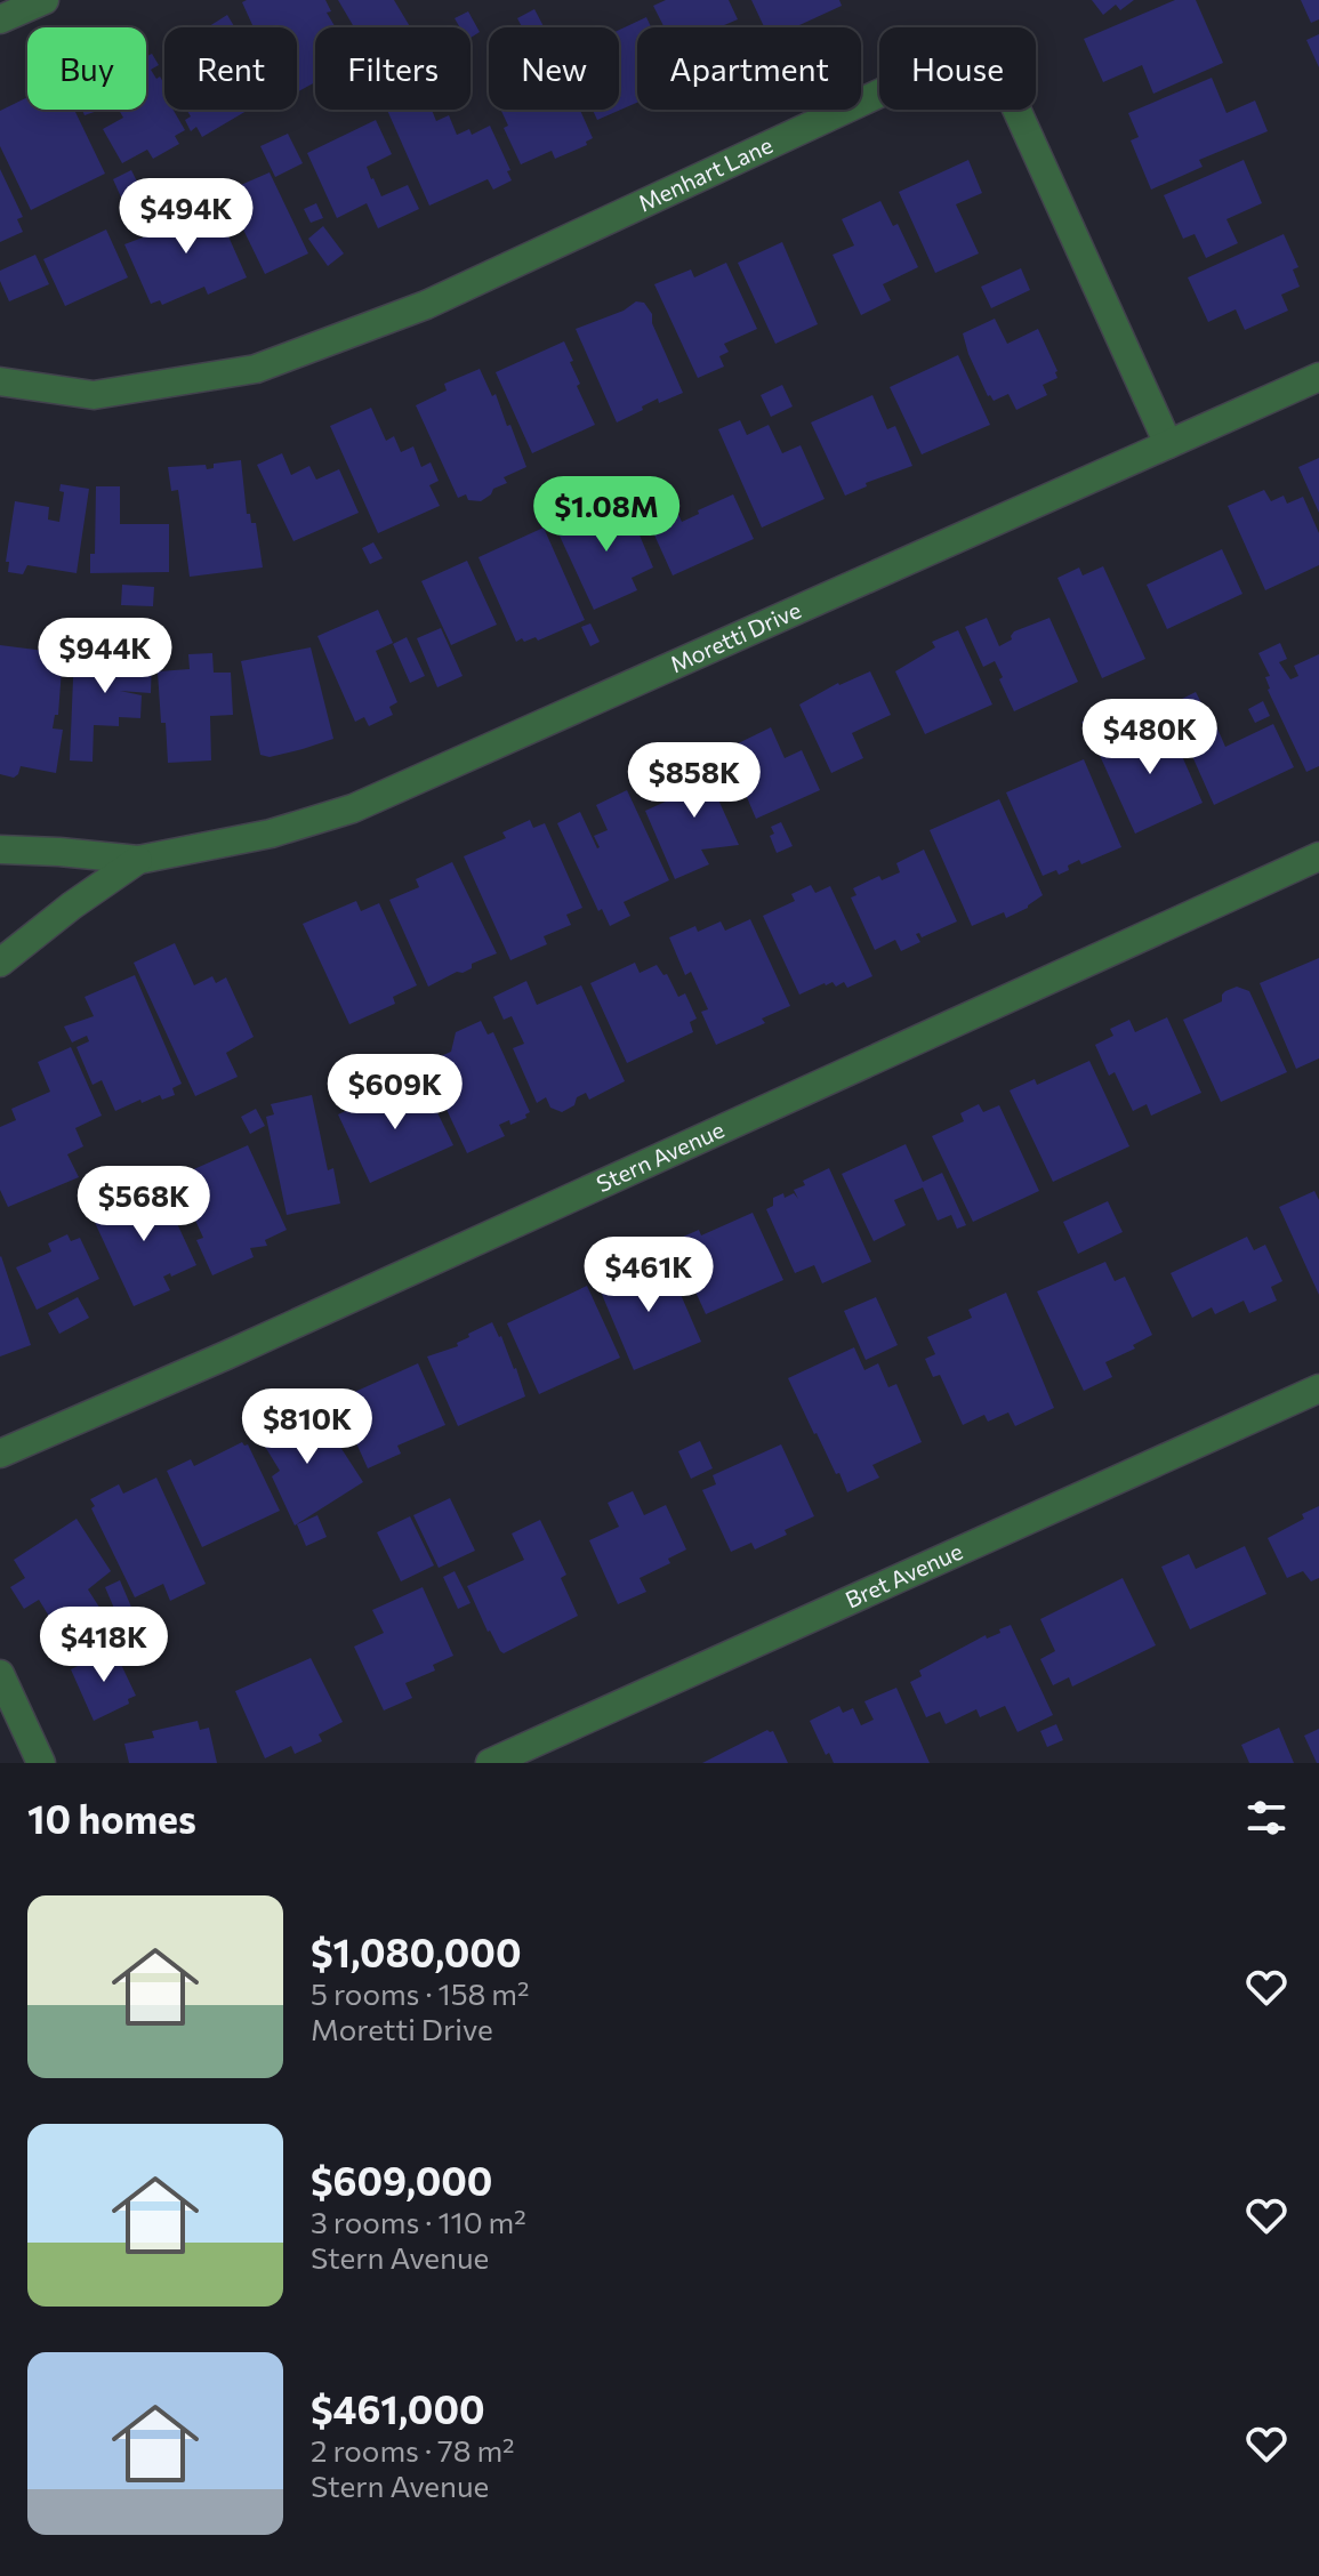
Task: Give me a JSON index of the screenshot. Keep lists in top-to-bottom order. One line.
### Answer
{"streets":{"street":["Menhart Lane","Moretti Drive","Stern Avenue","Bret Avenue"]},"crossings":[["Menhart Lane","Moretti Drive"]],"page":{"chip":["Buy","Rent","Filters","New","Apartment","House"],"price":["$494K","$1.08M","$944K","$480K","$858K","$609K","$568K","$461K","$810K","$418K"],"heading":"10 homes","list":[{"name":"$1,080,000","note":"5 rooms · 158 m² · Moretti Drive"},{"name":"$609,000","note":"3 rooms · 110 m² · Stern Avenue"},{"name":"$461,000","note":"2 rooms · 78 m² · Stern Avenue"}]}}
